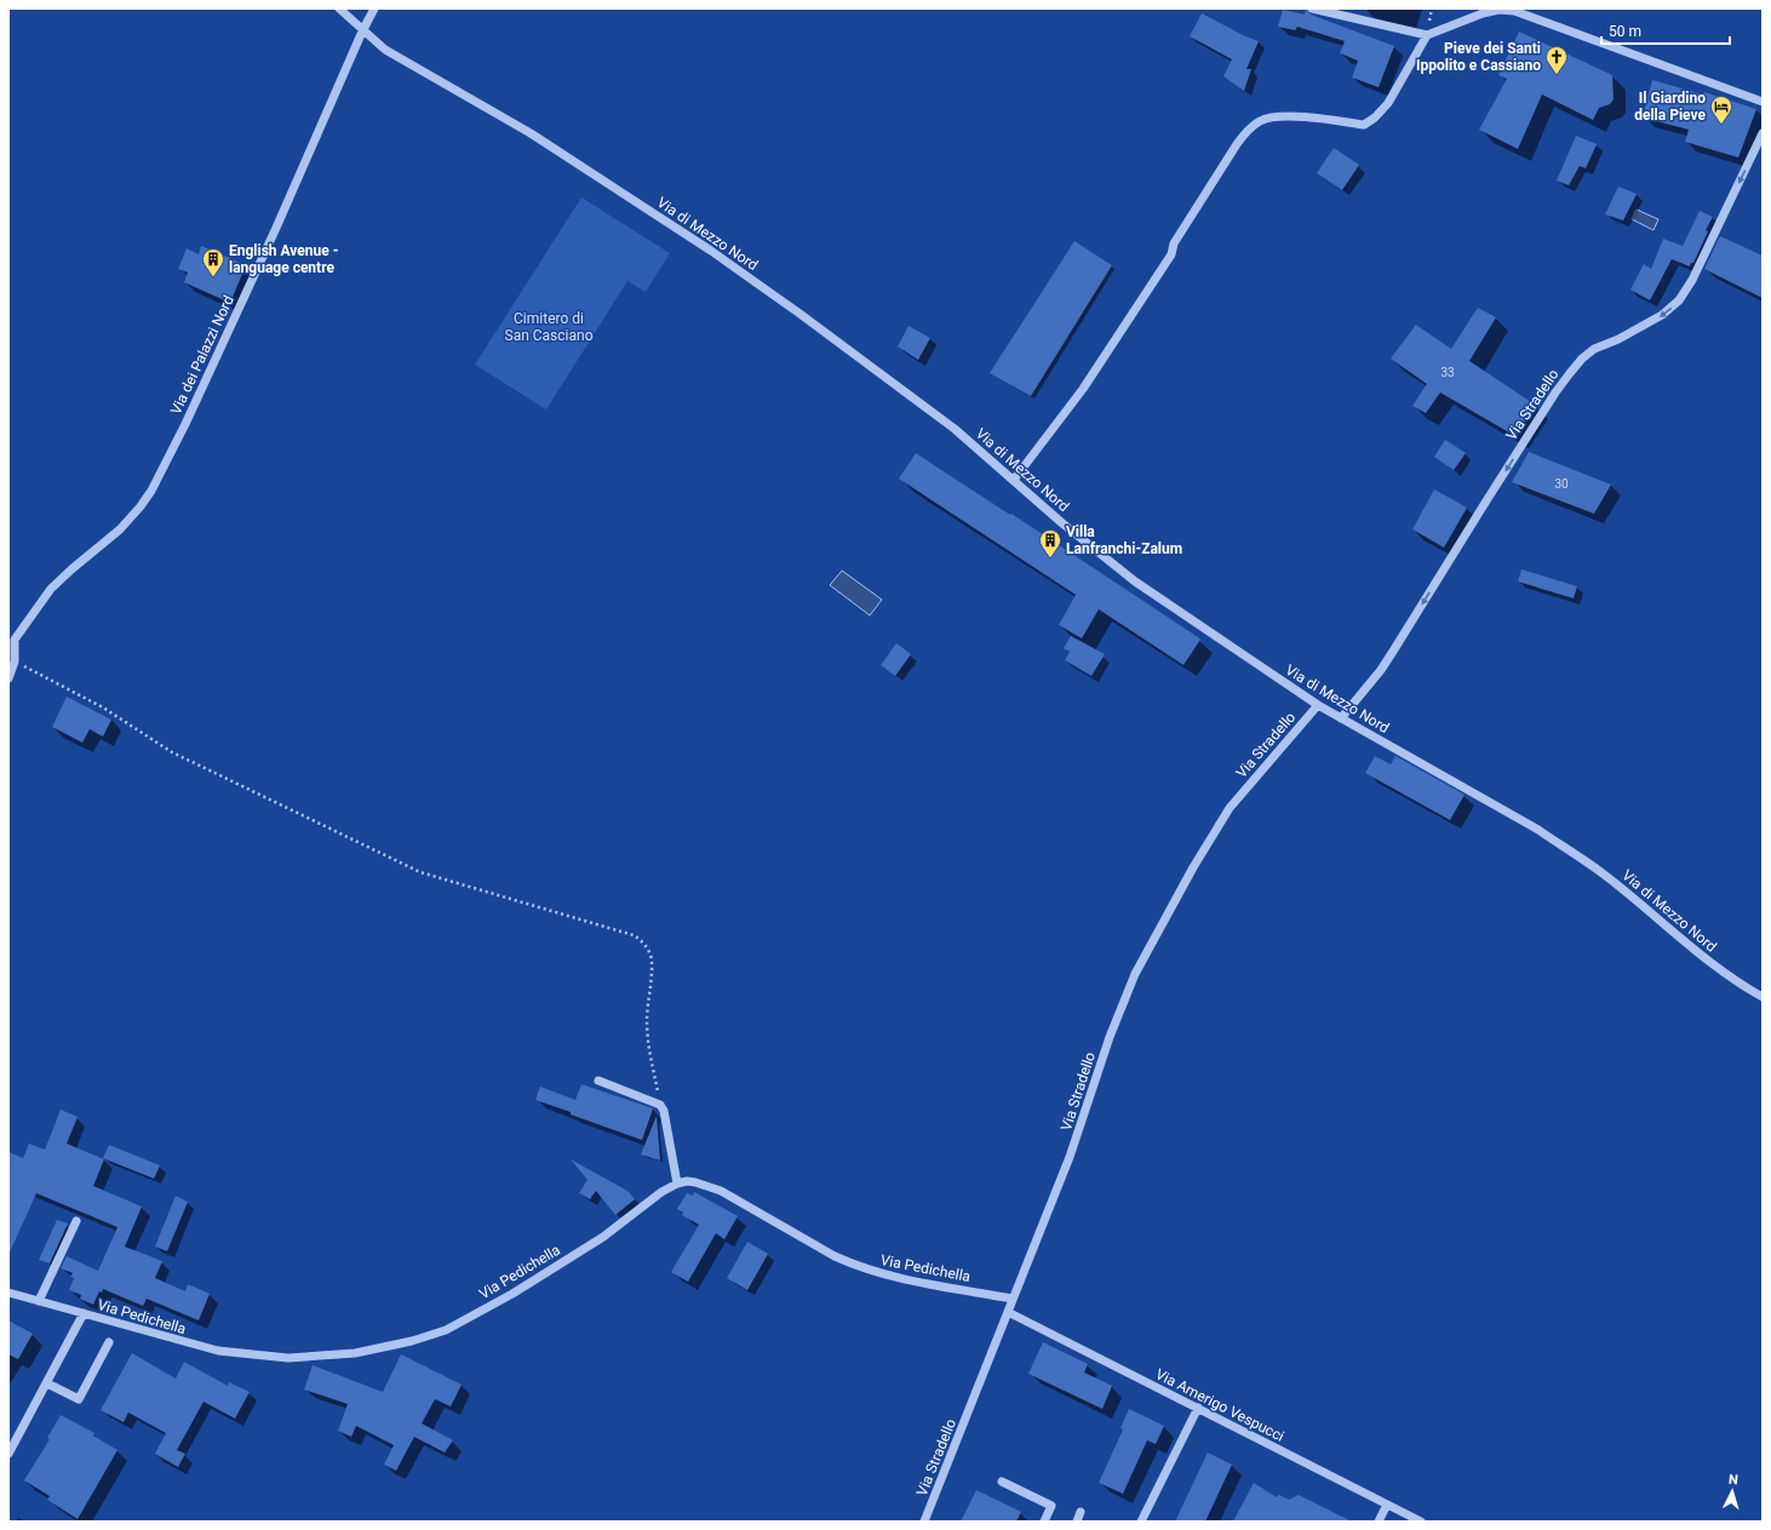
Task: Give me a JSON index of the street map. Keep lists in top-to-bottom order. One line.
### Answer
{"streets":{"street":["Via di Mezzo Nord","Via dei Palazzi Nord","Via Stradello","Via Pedichella","Via Amerigo Vespucci"]},"crossings":[["Via di Mezzo Nord","Via dei Palazzi Nord"],["Via di Mezzo Nord","Via Stradello"],["Via Stradello","Via Pedichella"],["Via Stradello","Via Amerigo Vespucci"]],"one_way":["Via Stradello"],"parks":["Cimitero di San Casciano"],"places":{"church":["Pieve dei Santi Ippolito e Cassiano"],"hotel":["Il Giardino della Pieve"],"building":["English Avenue - language centre","Villa Lanfranchi-Zalum"]},"house_numbers":["33","30"],"scale_bar":"50 m","north":"top"}
